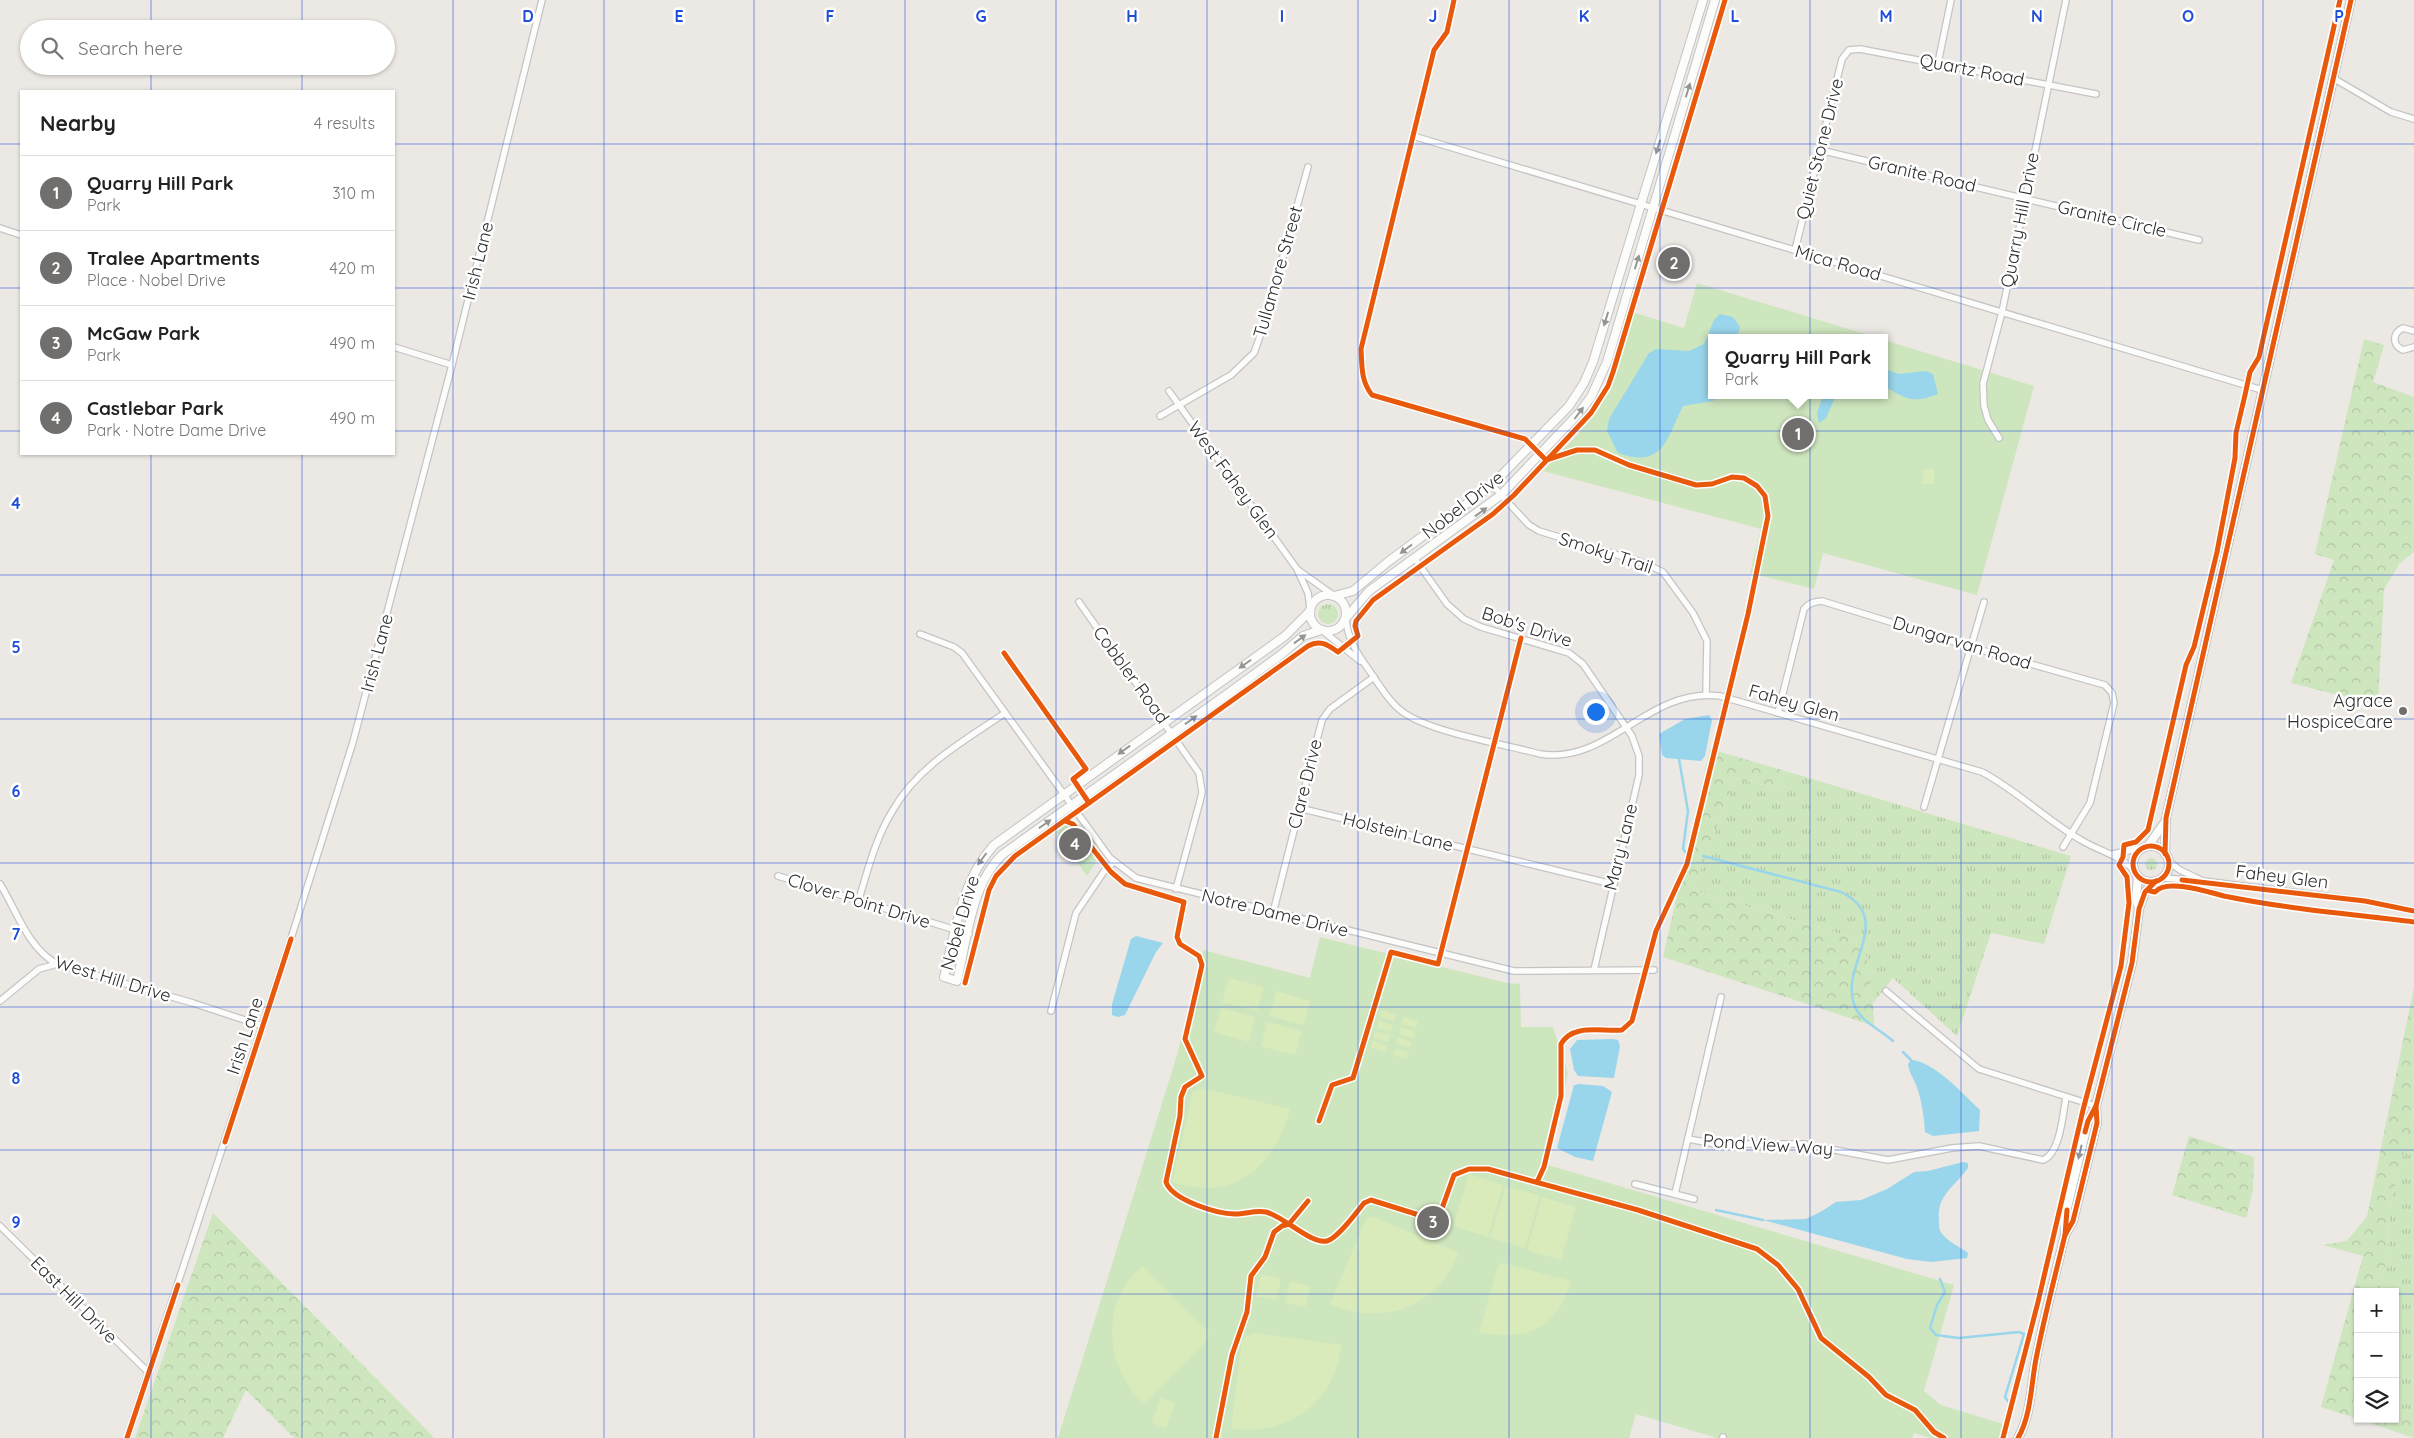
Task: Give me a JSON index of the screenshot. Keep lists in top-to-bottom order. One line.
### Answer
{"streets":{"street":["Quartz Road","Quiet Stone Drive","Granite Road","Granite Circle","Quarry Hill Drive","Irish Lane","Mica Road","Tullamore Street","West Fahey Glen","Nobel Drive","Smoky Trail","Bob's Drive","Dungarvan Road","Cobbler Road","Fahey Glen","Clare Drive","Holstein Lane","Mary Lane","Clover Point Drive","Notre Dame Drive","West Hill Drive","Pond View Way","East Hill Drive"]},"crossings":[["Quartz Road","Quiet Stone Drive"],["Quartz Road","Quarry Hill Drive"],["Quiet Stone Drive","Granite Road"],["Quiet Stone Drive","Mica Road"],["Granite Road","Granite Circle"],["Granite Road","Quarry Hill Drive"],["Granite Circle","Quarry Hill Drive"],["Quarry Hill Drive","Mica Road"],["Irish Lane","West Hill Drive"],["Irish Lane","East Hill Drive"],["Mica Road","Nobel Drive"],["Tullamore Street","West Fahey Glen"],["West Fahey Glen","Fahey Glen"],["Nobel Drive","Smoky Trail"],["Nobel Drive","Bob's Drive"],["Nobel Drive","Cobbler Road"],["Nobel Drive","Fahey Glen"],["Nobel Drive","Clover Point Drive"],["Nobel Drive","Notre Dame Drive"],["Smoky Trail","Fahey Glen"],["Bob's Drive","Fahey Glen"],["Bob's Drive","Mary Lane"],["Dungarvan Road","Fahey Glen"],["Cobbler Road","Notre Dame Drive"],["Fahey Glen","Clare Drive"],["Fahey Glen","Mary Lane"],["Clare Drive","Holstein Lane"],["Clare Drive","Notre Dame Drive"],["Holstein Lane","Mary Lane"],["Mary Lane","Notre Dame Drive"]],"places":["Agrace HospiceCare"],"page":{"search":"Search here","heading":["Nearby","4 results"],"list":[{"mark":"1","name":"Quarry Hill Park","note":"Park","value":"310 m"},{"mark":"2","name":"Tralee Apartments","note":"Place · Nobel Drive","value":"420 m"},{"mark":"3","name":"McGaw Park","note":"Park","value":"490 m"},{"mark":"4","name":"Castlebar Park","note":"Park · Notre Dame Drive","value":"490 m"}],"pins":["2","1","4","3"],"popup":["Quarry Hill Park","Park"],"map_buttons":["+","−"]},"grid":{"columns":["D","E","F","G","H","I","J","K","L","M","N","O","P"],"rows":["4","5","6","7","8","9"]}}
